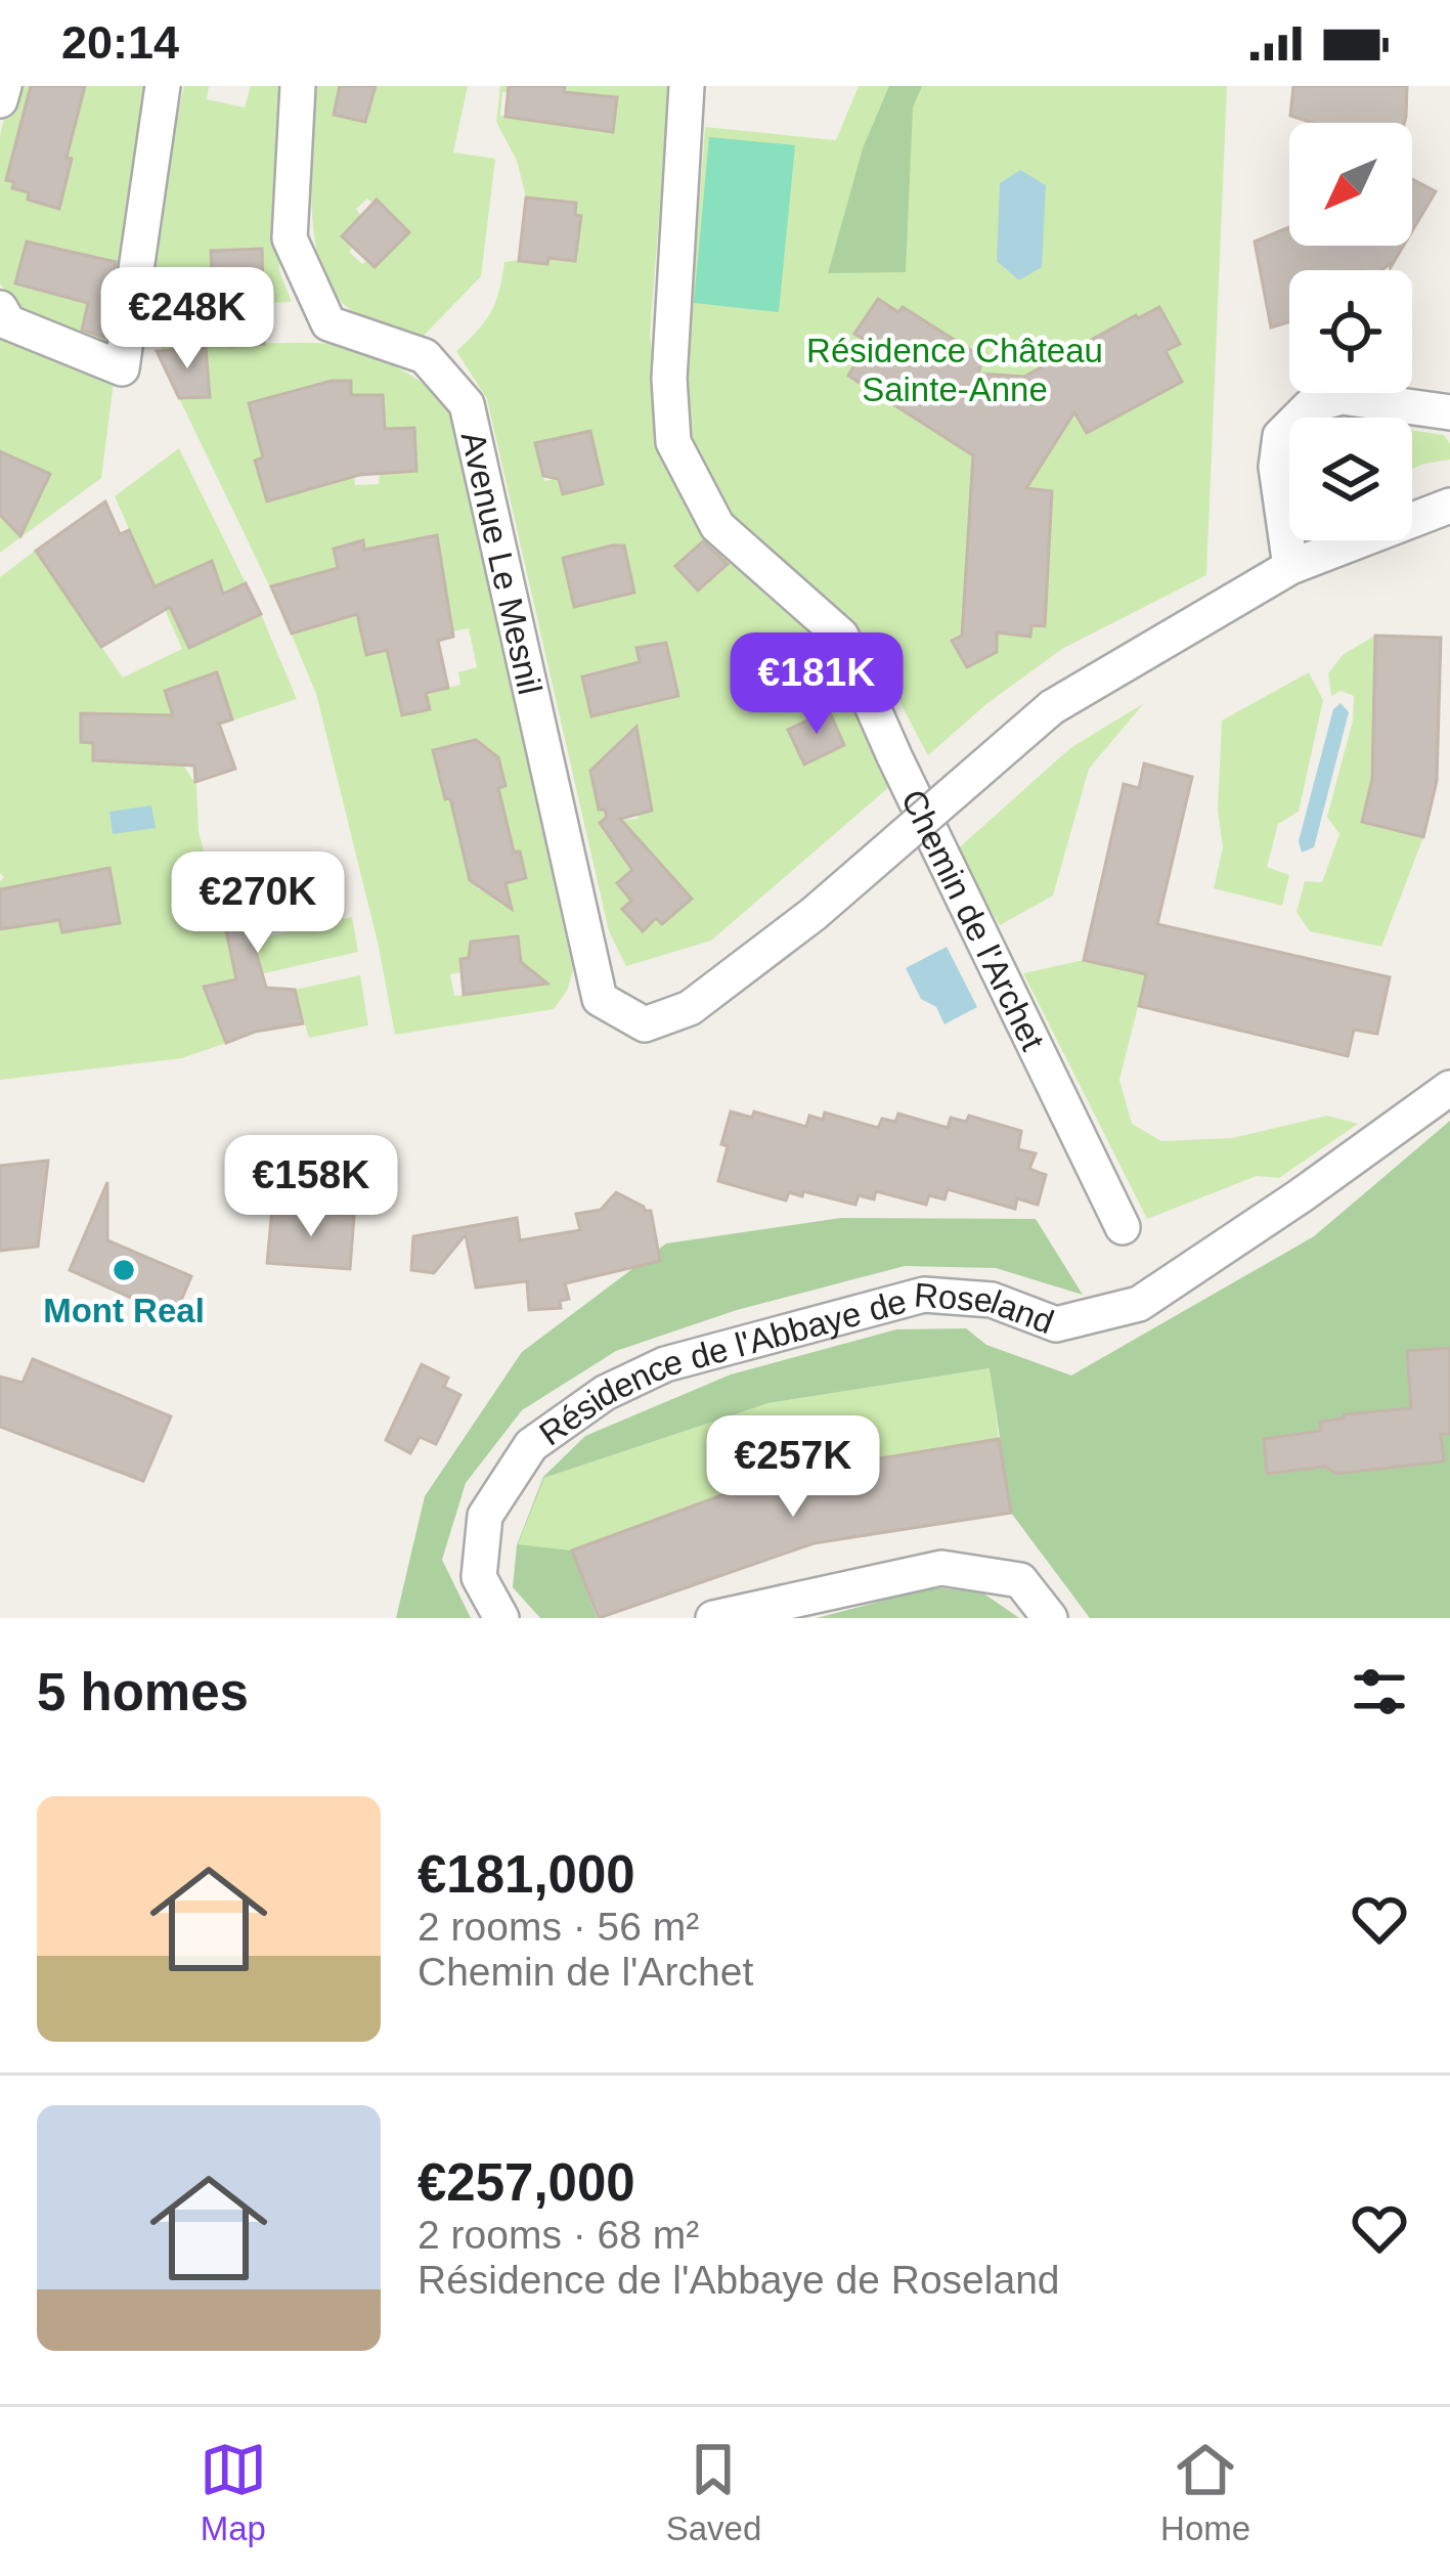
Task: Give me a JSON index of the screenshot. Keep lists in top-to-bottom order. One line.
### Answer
{"streets":{"street":["Avenue Le Mesnil","Chemin de l'Archet","Résidence de l'Abbaye de Roseland"]},"parks":["Résidence Château Sainte-Anne"],"places":["Mont Real"],"north":"bottom left","page":{"status":"20:14","price":["€248K","€181K","€270K","€158K","€257K"],"heading":"5 homes","list":[{"name":"€181,000","note":"2 rooms · 56 m² · Chemin de l'Archet"},{"name":"€257,000","note":"2 rooms · 68 m² · Résidence de l'Abbaye de Roseland"}],"tabs":["Map","Saved","Home"]}}
